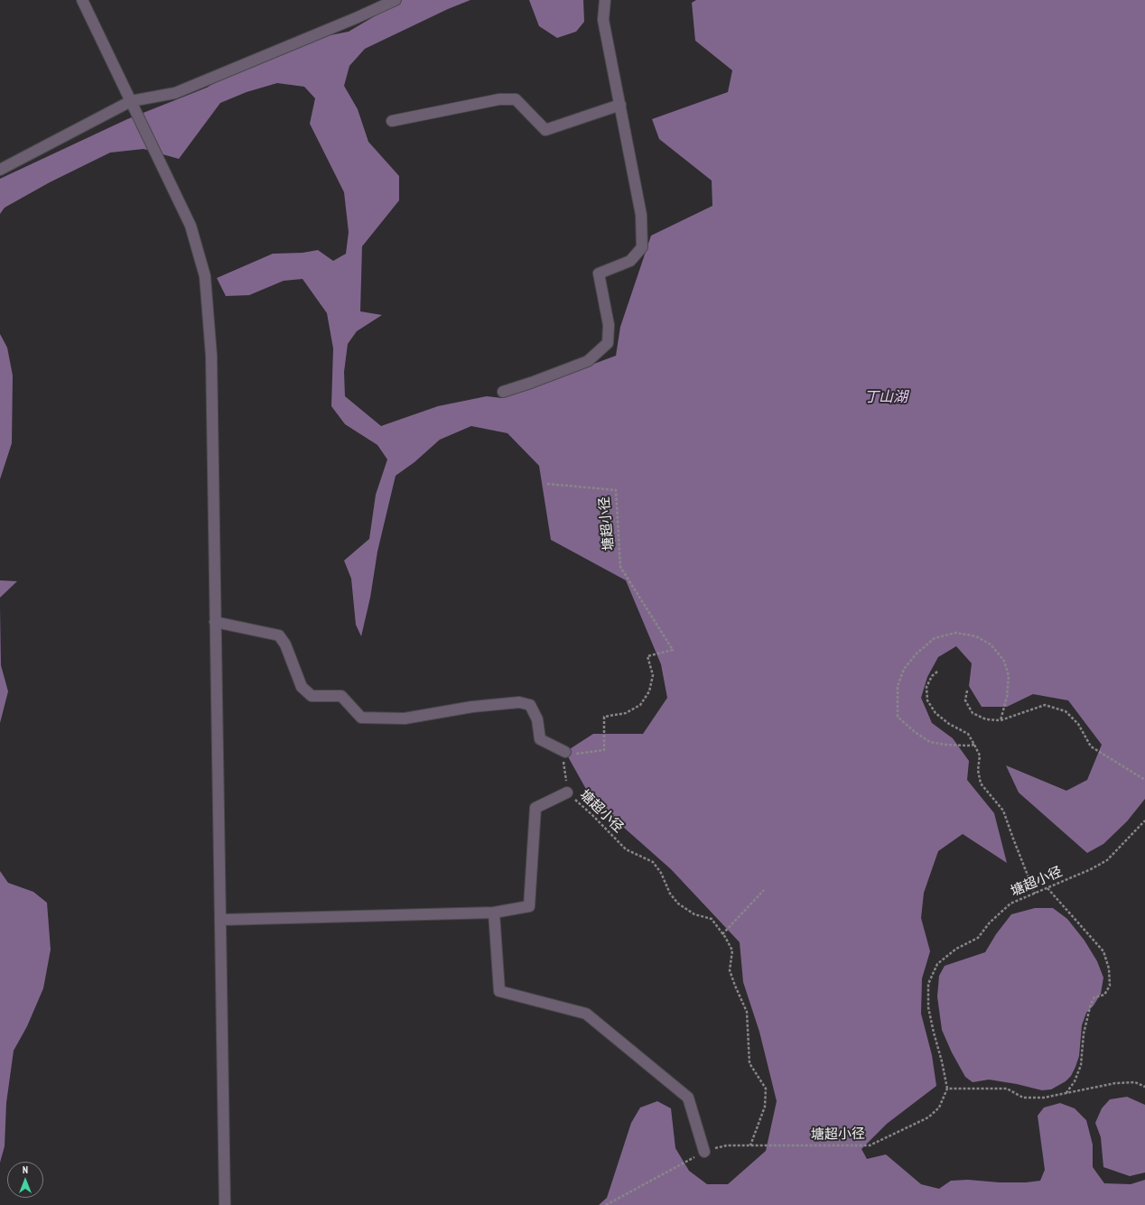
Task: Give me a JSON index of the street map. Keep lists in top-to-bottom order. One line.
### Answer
{"streets":{"path":["塘超小径"]},"water":["丁山湖"],"north":"top"}
